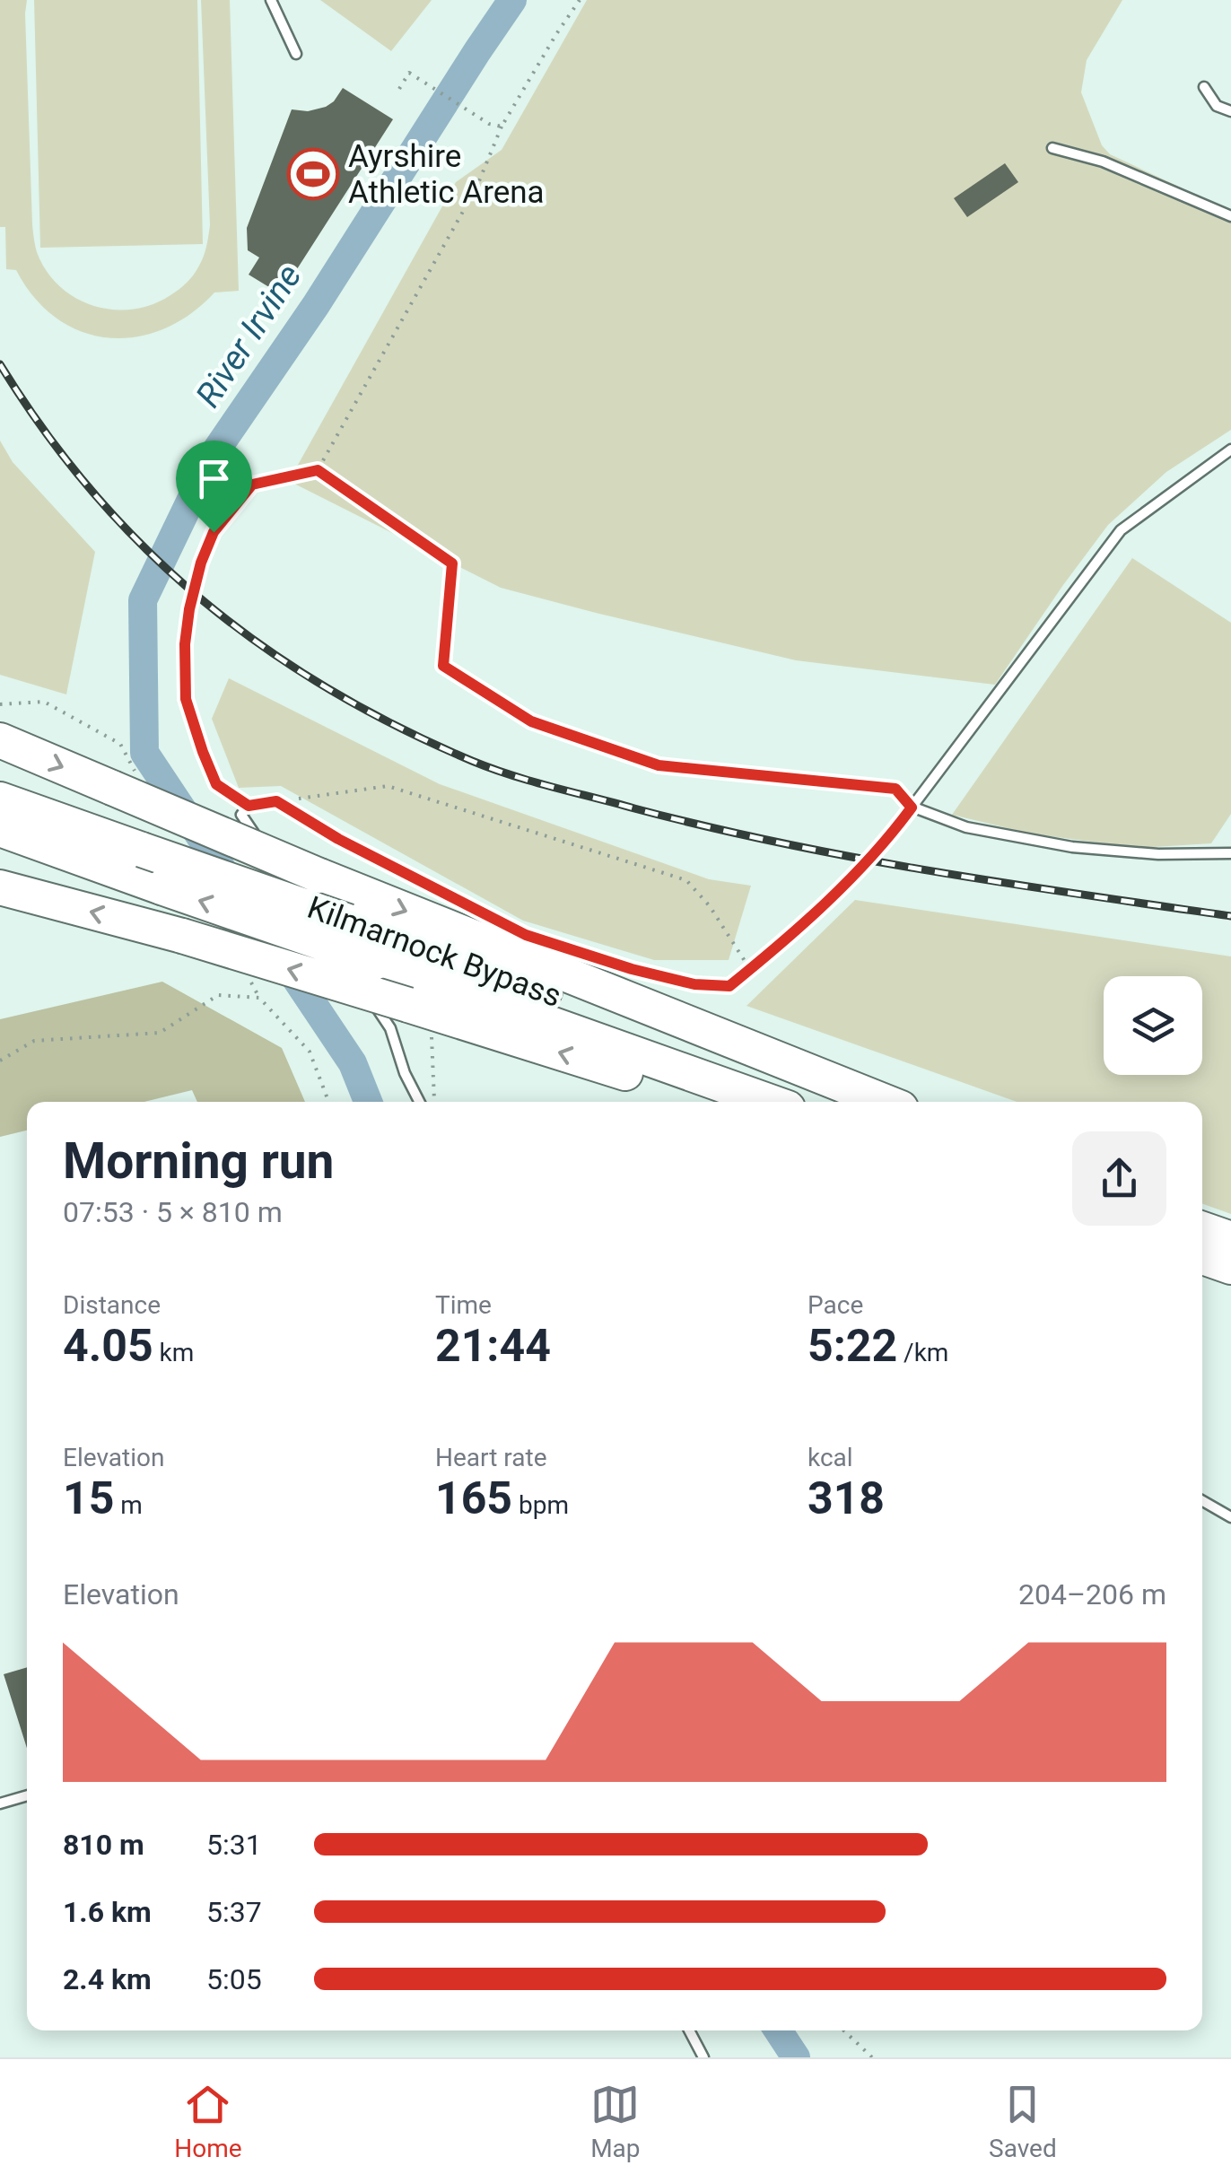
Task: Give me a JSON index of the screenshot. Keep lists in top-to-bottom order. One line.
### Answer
{"streets":{"highway":["Kilmarnock Bypass"]},"water":["River Irvine"],"places":{"sports":["Ayrshire Athletic Arena"]},"page":{"heading":["Morning run","07:53 · 5 × 810 m"],"stats":[["Distance","4.05 km"],["Time","21:44"],["Pace","5:22 /km"],["Elevation","15 m"],["Heart rate","165 bpm"],["kcal","318"]],"chart":["Elevation","204–206 m"],"list":[{"name":"810 m","note":"5:31"},{"name":"1.6 km","note":"5:37"},{"name":"2.4 km","note":"5:05"}],"tabs":["Home","Map","Saved"]}}
